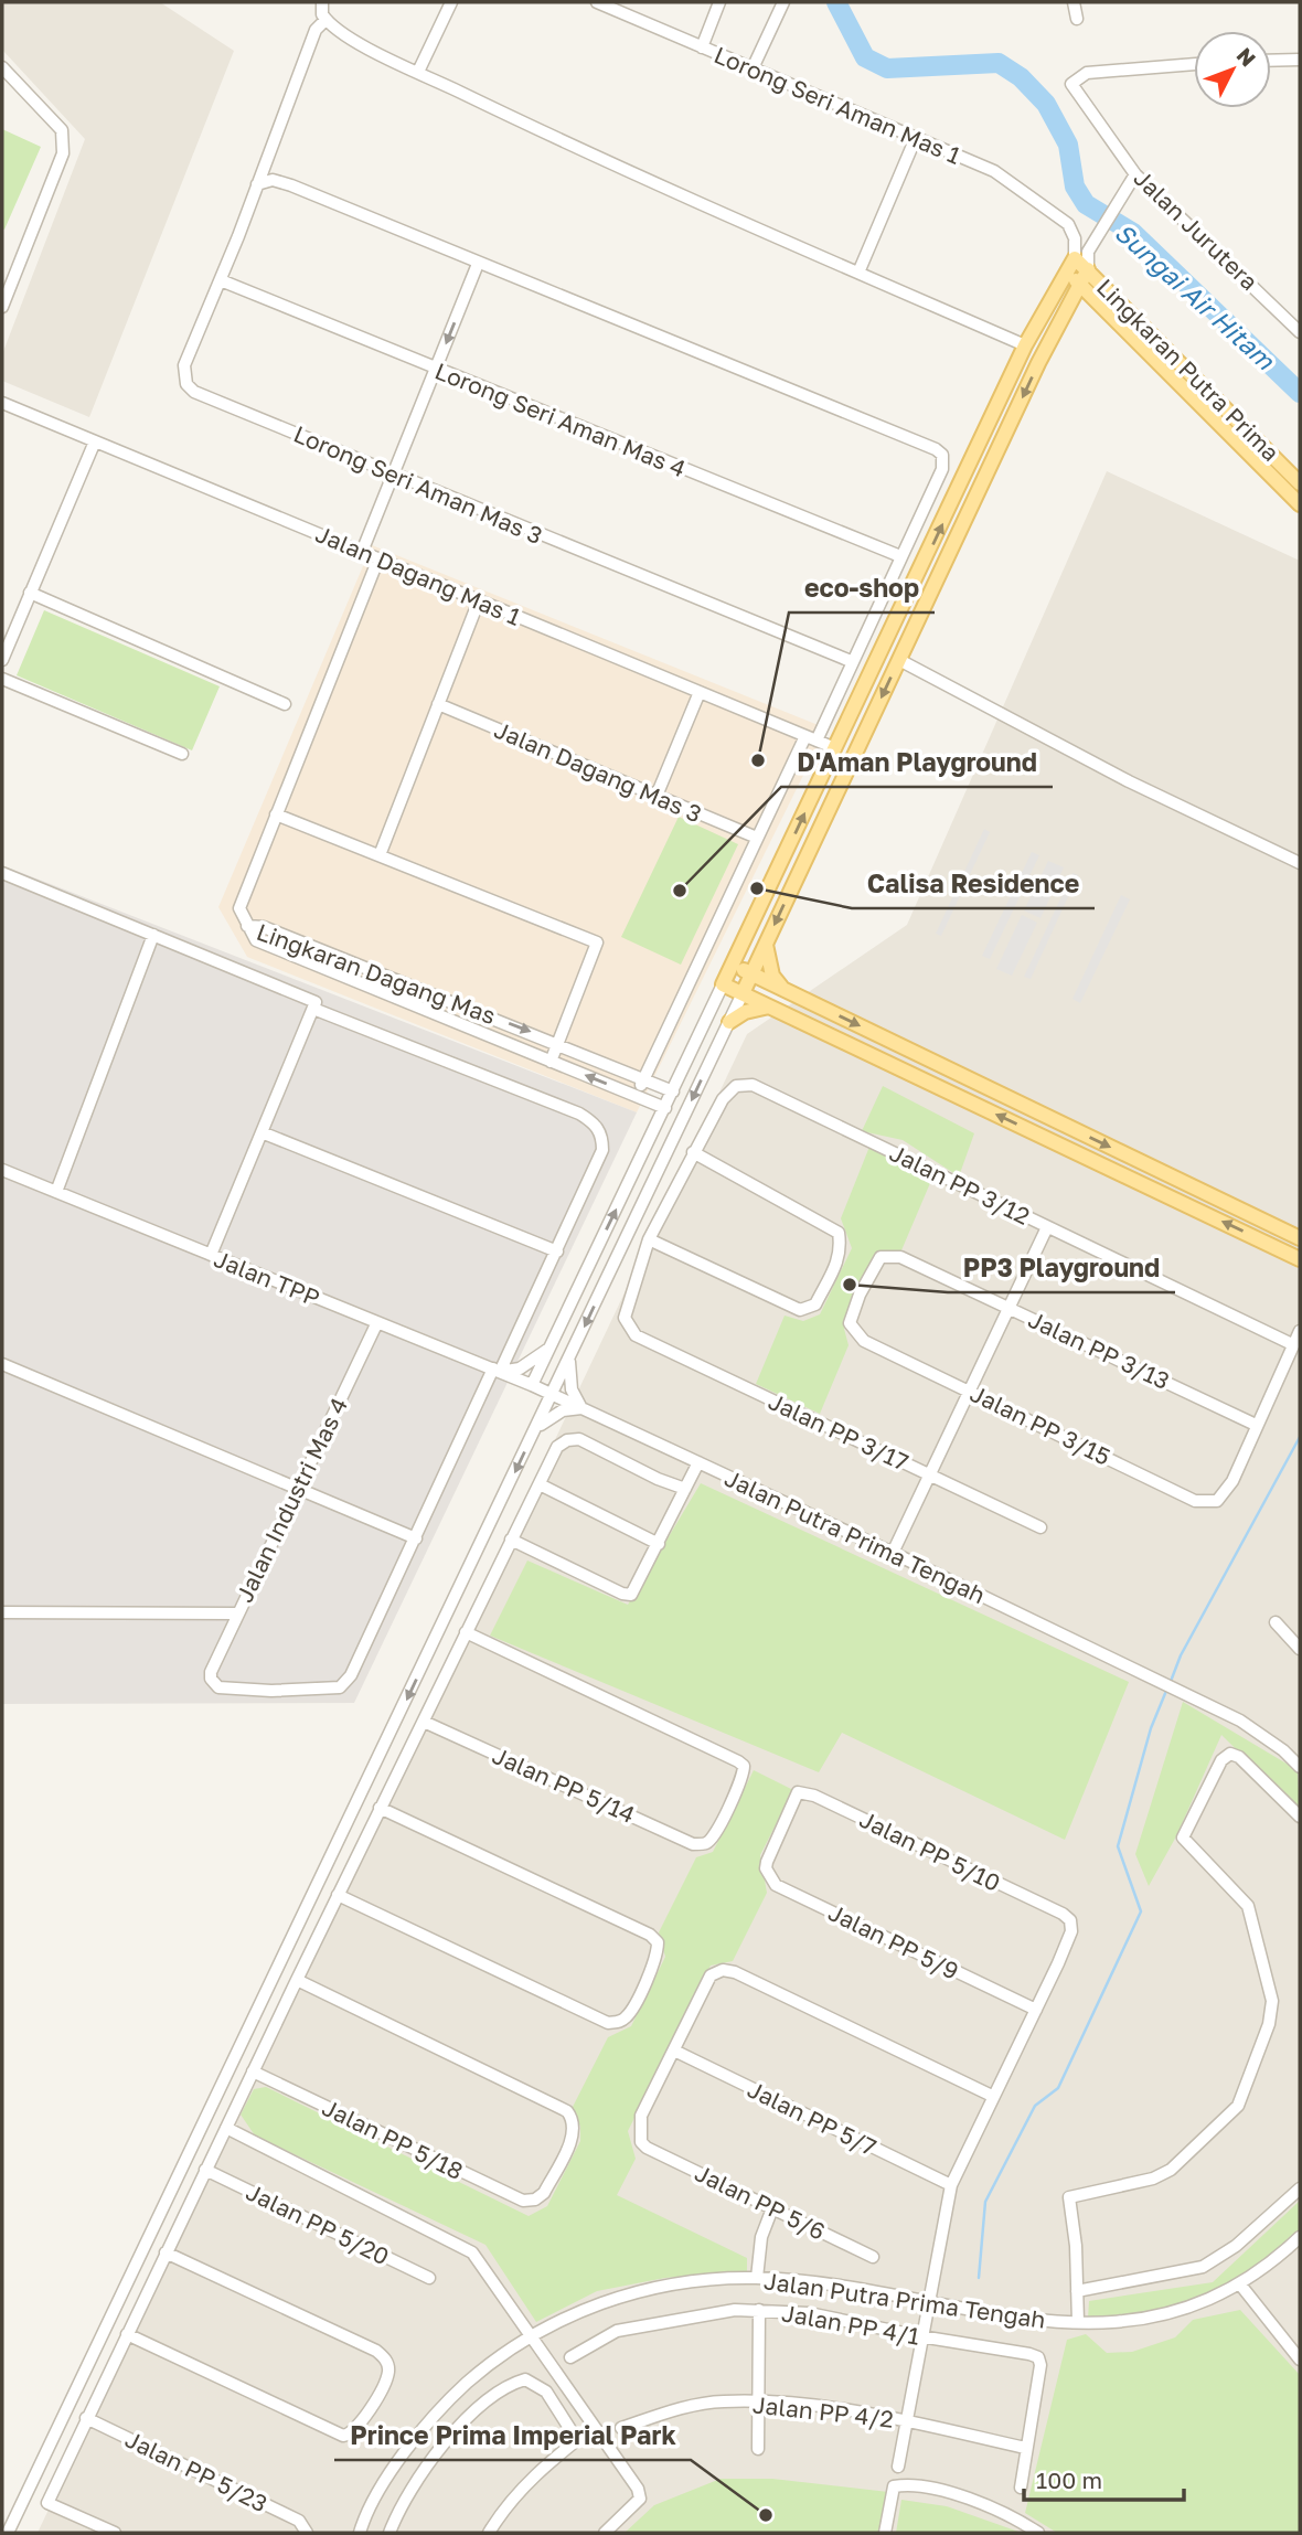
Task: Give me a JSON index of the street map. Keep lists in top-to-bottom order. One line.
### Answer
{"streets":{"main road":["Lingkaran Putra Prima"],"street":["Lorong Seri Aman Mas 1","Jalan Jurutera","Lorong Seri Aman Mas 4","Lorong Seri Aman Mas 3","Jalan Dagang Mas 1","Jalan Dagang Mas 3","Lingkaran Dagang Mas","Jalan PP 3/12","Jalan TPP","Jalan PP 3/13","Jalan PP 3/15","Jalan PP 3/17","Jalan Industri Mas 4","Jalan Putra Prima Tengah","Jalan PP 5/14","Jalan PP 5/10","Jalan PP 5/9","Jalan PP 5/7","Jalan PP 5/18","Jalan PP 5/6","Jalan PP 5/20","Jalan PP 4/1","Jalan PP 4/2","Jalan PP 5/23"]},"crossings":[["Lorong Seri Aman Mas 1","Lingkaran Putra Prima"],["Lorong Seri Aman Mas 4","Lorong Seri Aman Mas 3"],["Jalan TPP","Jalan Industri Mas 4"],["Jalan TPP","Jalan Putra Prima Tengah"],["Jalan PP 3/13","Jalan PP 3/15"],["Jalan PP 5/10","Jalan PP 5/9"],["Jalan PP 5/7","Jalan PP 5/6"],["Jalan PP 4/1","Jalan PP 4/2"]],"water":["Sungai Air Hitam"],"places":["eco-shop","Calisa Residence","D'Aman Playground","PP3 Playground","Prince Prima Imperial Park"],"scale_bar":"100 m","north":"top right"}
